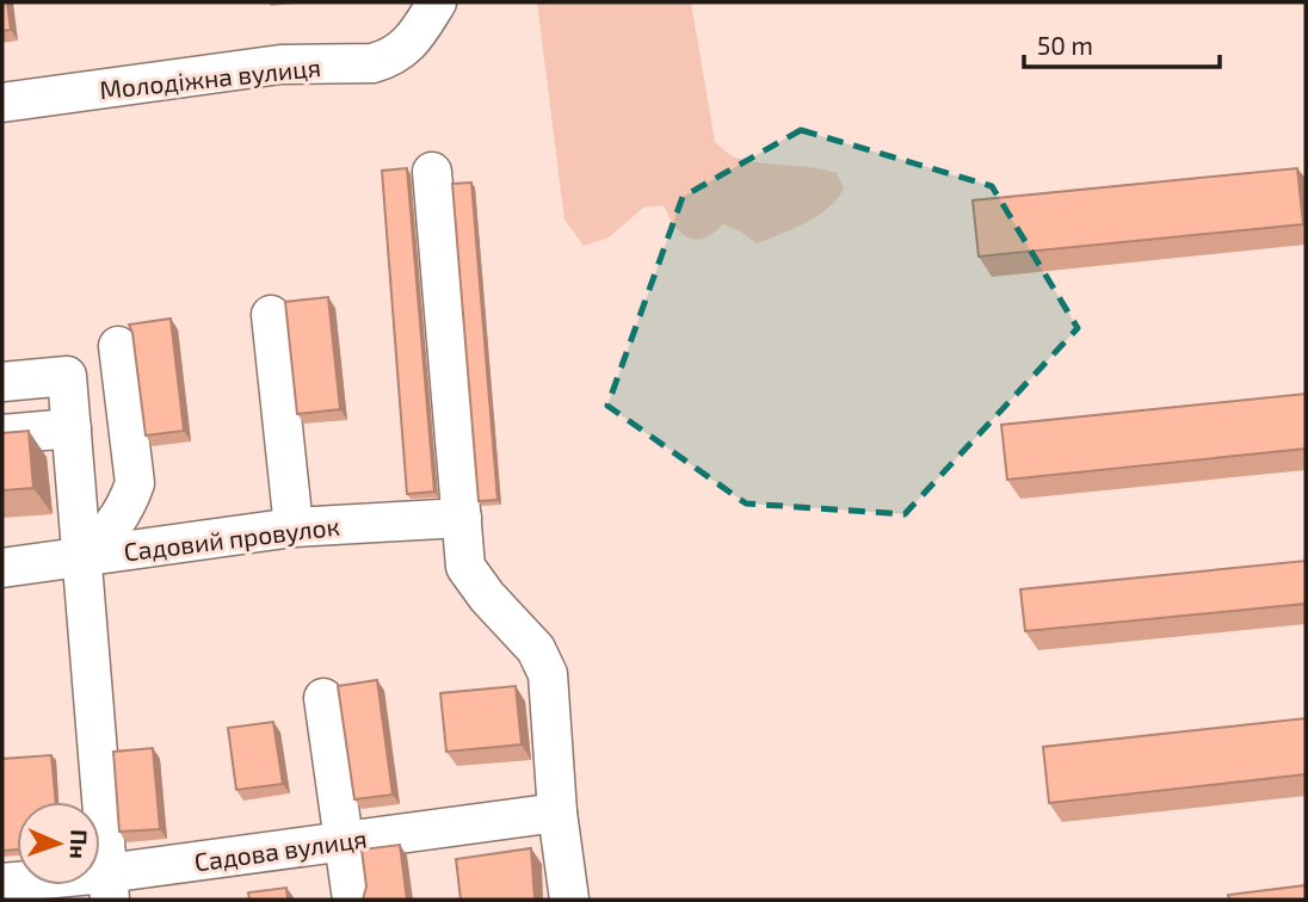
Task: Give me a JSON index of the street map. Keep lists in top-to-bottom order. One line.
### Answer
{"streets":{"street":["Молодіжна вулиця","Садовий провулок","Садова вулиця"]},"scale_bar":"50 m","north":"right"}
